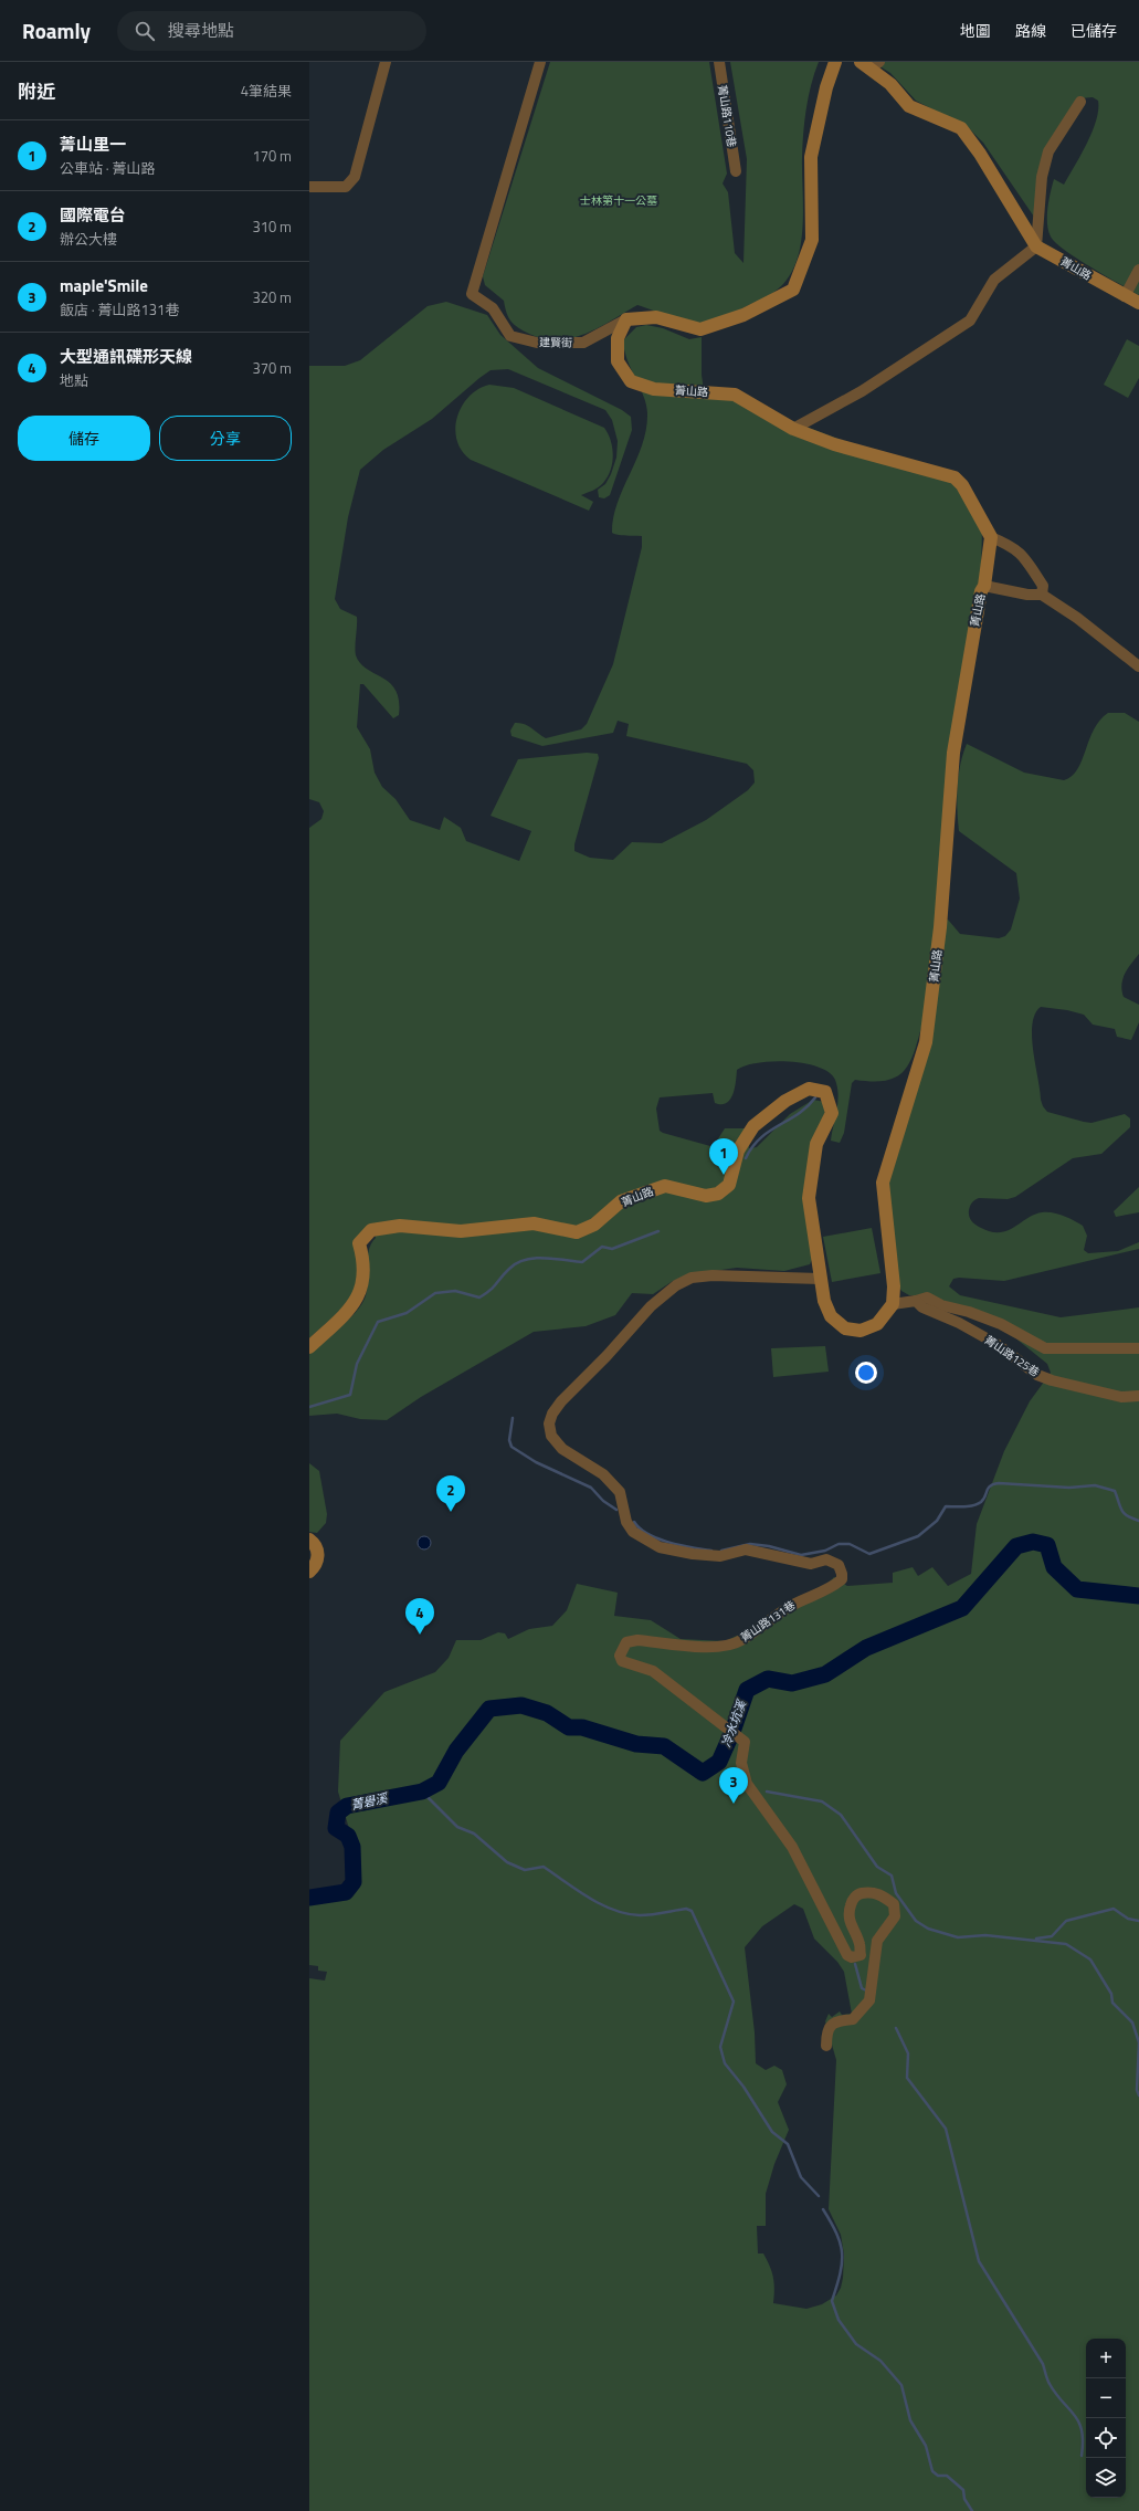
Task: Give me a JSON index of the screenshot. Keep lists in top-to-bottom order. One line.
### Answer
{"streets":{"street":["菁山路110巷","菁山路","建賢街","菁山路125巷","菁山路131巷"]},"crossings":[["菁山路","建賢街"],["菁山路","菁山路131巷"]],"water":["冷水坑溪","菁礐溪"],"parks":["士林第十一公墓"],"page":{"header":"Roamly","search":"搜尋地點","nav":["地圖","路線","已儲存"],"heading":["附近","4筆結果"],"list":[{"mark":"1","name":"菁山里一","note":"公車站 · 菁山路","value":"170 m"},{"mark":"2","name":"國際電台","note":"辦公大樓","value":"310 m"},{"mark":"3","name":"maple'Smile","note":"飯店 · 菁山路131巷","value":"320 m"},{"mark":"4","name":"大型通訊碟形天線","note":"地點","value":"370 m"}],"buttons":["儲存","分享"],"pins":["1","2","4","3"],"map_buttons":["+","−"]}}
